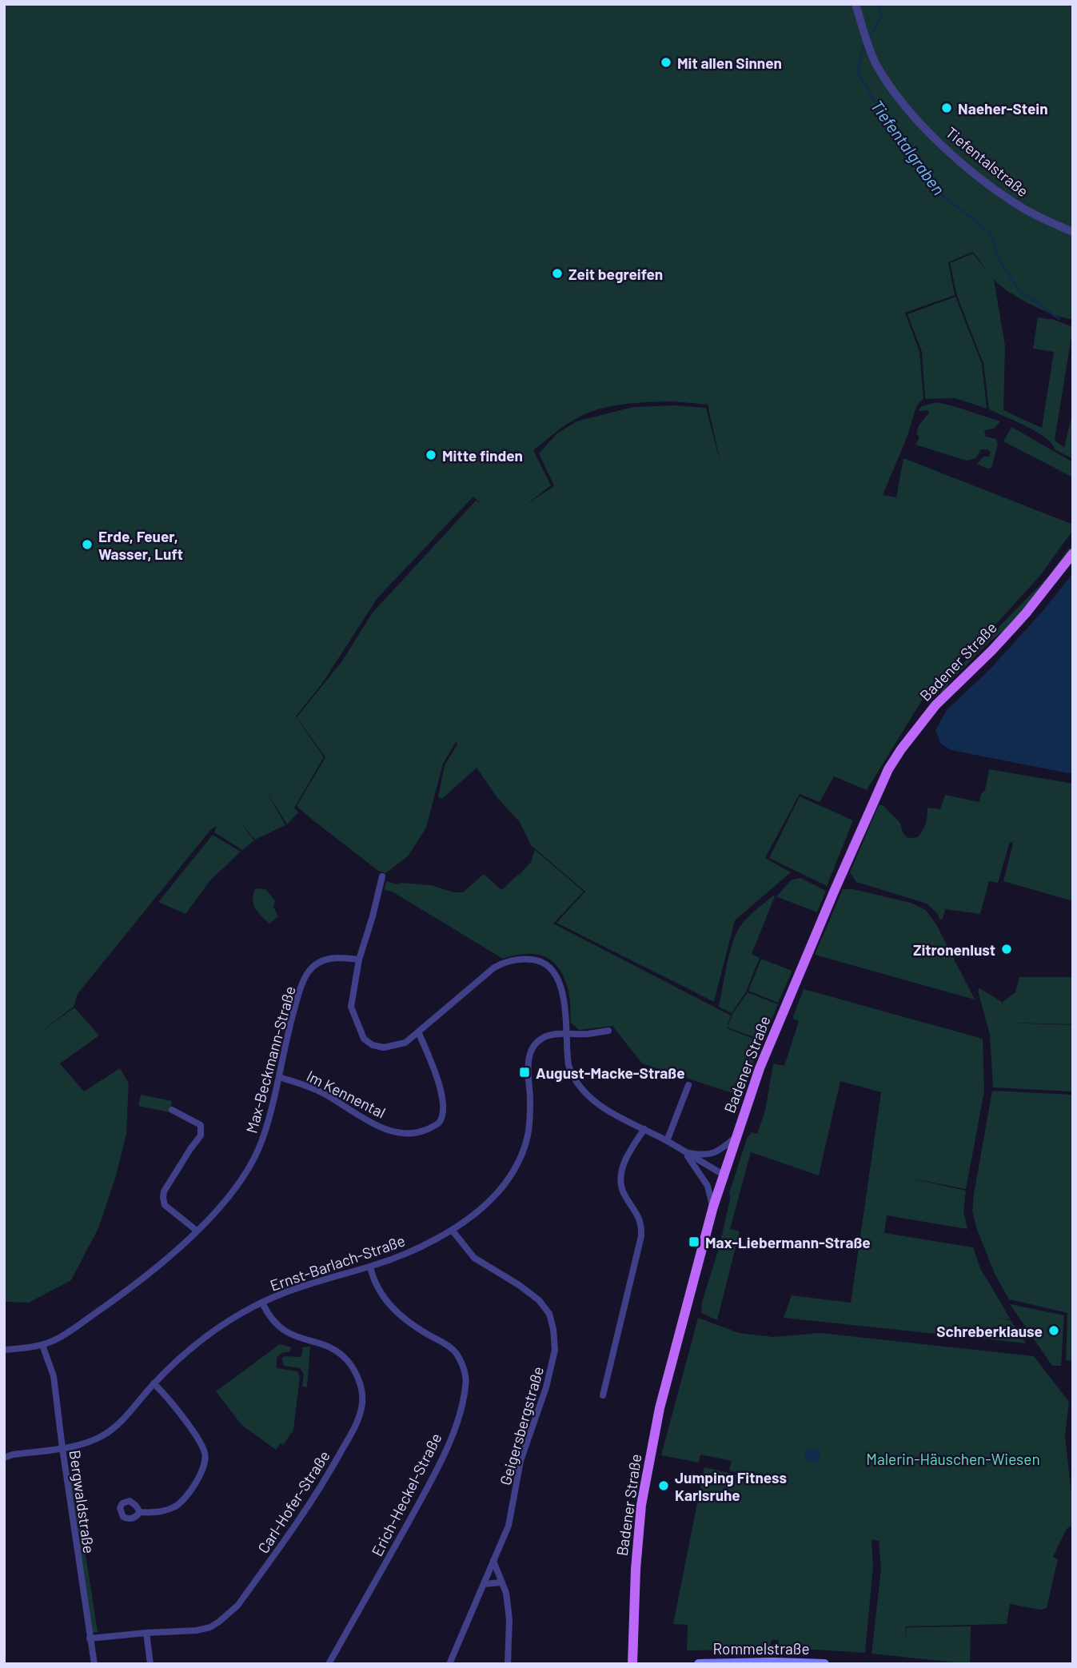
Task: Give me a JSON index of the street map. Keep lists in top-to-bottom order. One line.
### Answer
{"streets":{"main road":["Badener Straße","Rommelstraße"],"street":["Tiefentalstraße","Max-Beckmann-Straße","Im Kennental","Ernst-Barlach-Straße","Geigersbergstraße","Erich-Heckel-Straße","Bergwaldstraße","Carl-Hofer-Straße"]},"crossings":[["Max-Beckmann-Straße","Im Kennental"],["Max-Beckmann-Straße","Bergwaldstraße"],["Ernst-Barlach-Straße","Geigersbergstraße"],["Ernst-Barlach-Straße","Erich-Heckel-Straße"],["Ernst-Barlach-Straße","Bergwaldstraße"],["Ernst-Barlach-Straße","Carl-Hofer-Straße"],["Bergwaldstraße","Carl-Hofer-Straße"]],"water":["Tiefentalgraben"],"parks":["Malerin-Häuschen-Wiesen"],"places":{"other":["Mit allen Sinnen","Naeher-Stein","Zeit begreifen","Mitte finden","Erde, Feuer, Wasser, Luft","Zitronenlust","Schreberklause","Jumping Fitness Karlsruhe"],"transit":["August-Macke-Straße","Max-Liebermann-Straße"]}}
